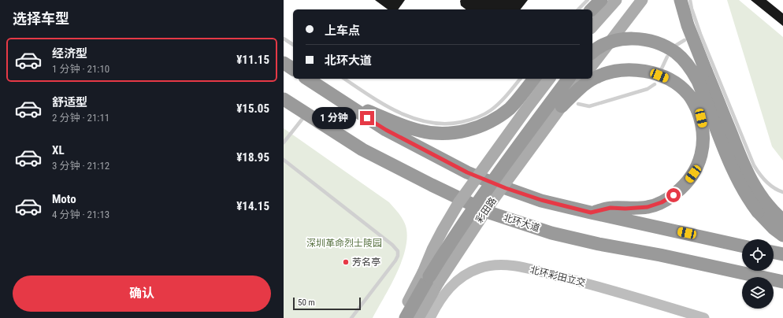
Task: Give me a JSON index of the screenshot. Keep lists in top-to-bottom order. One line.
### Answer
{"streets":{"highway":["北环大道"],"main road":["彩田路","北环彩田立交"]},"parks":["深圳革命烈士陵园"],"places":["芳名亭"],"scale_bar":"50 m","page":{"heading":"选择车型","banner":["上车点","北环大道"],"list":[{"name":"经济型","note":"1 分钟 · 21:10","value":"¥11.15"},{"name":"舒适型","note":"2 分钟 · 21:11","value":"¥15.05"},{"name":"XL","note":"3 分钟 · 21:12","value":"¥18.95"},{"name":"Moto","note":"4 分钟 · 21:13","value":"¥14.15"}],"bubble":"1 分钟","buttons":"确认","scale":"50 m"}}
